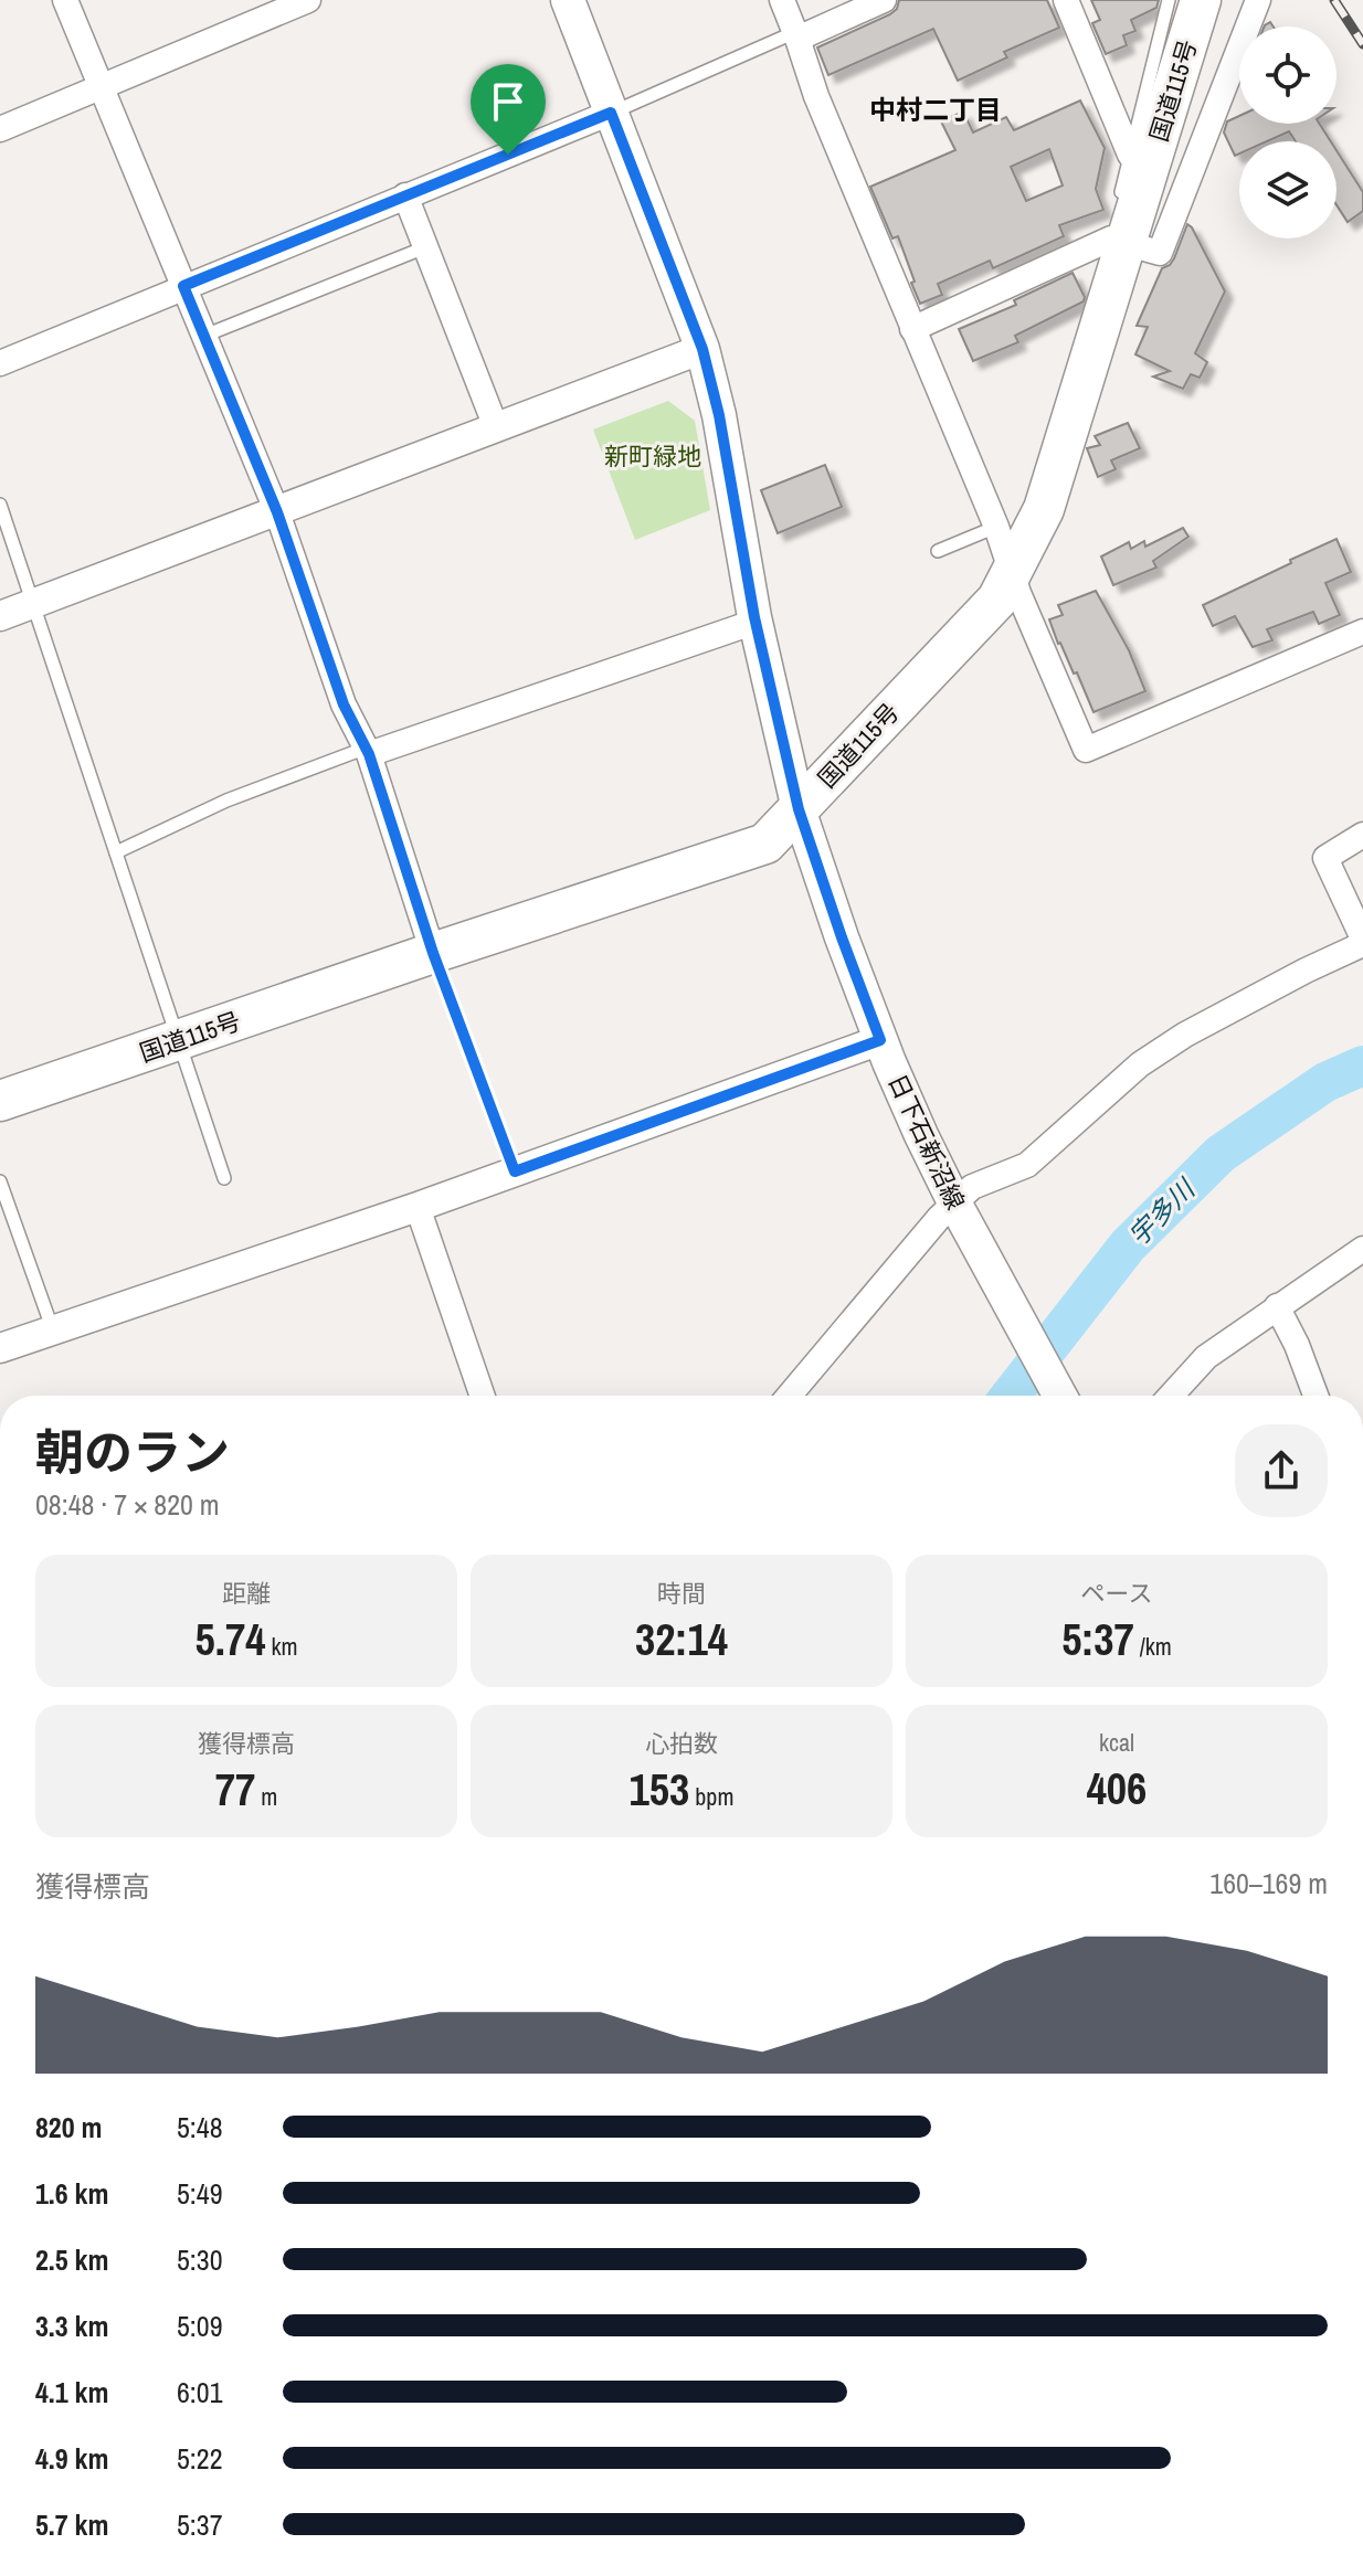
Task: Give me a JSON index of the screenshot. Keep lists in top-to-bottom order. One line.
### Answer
{"streets":{"highway":["国道115号"],"main road":["日下石新沼線"]},"crossings":[["国道115号","日下石新沼線"]],"districts":["中村二丁目"],"water":["宇多川"],"parks":["新町緑地"],"page":{"heading":["朝のラン","08:48 · 7 × 820 m"],"stats":[["距離","5.74 km"],["時間","32:14"],["ペース","5:37 /km"],["獲得標高","77 m"],["心拍数","153 bpm"],["kcal","406"]],"chart":["獲得標高","160–169 m"],"list":[{"name":"820 m","note":"5:48"},{"name":"1.6 km","note":"5:49"},{"name":"2.5 km","note":"5:30"},{"name":"3.3 km","note":"5:09"},{"name":"4.1 km","note":"6:01"},{"name":"4.9 km","note":"5:22"},{"name":"5.7 km","note":"5:37"}]}}
